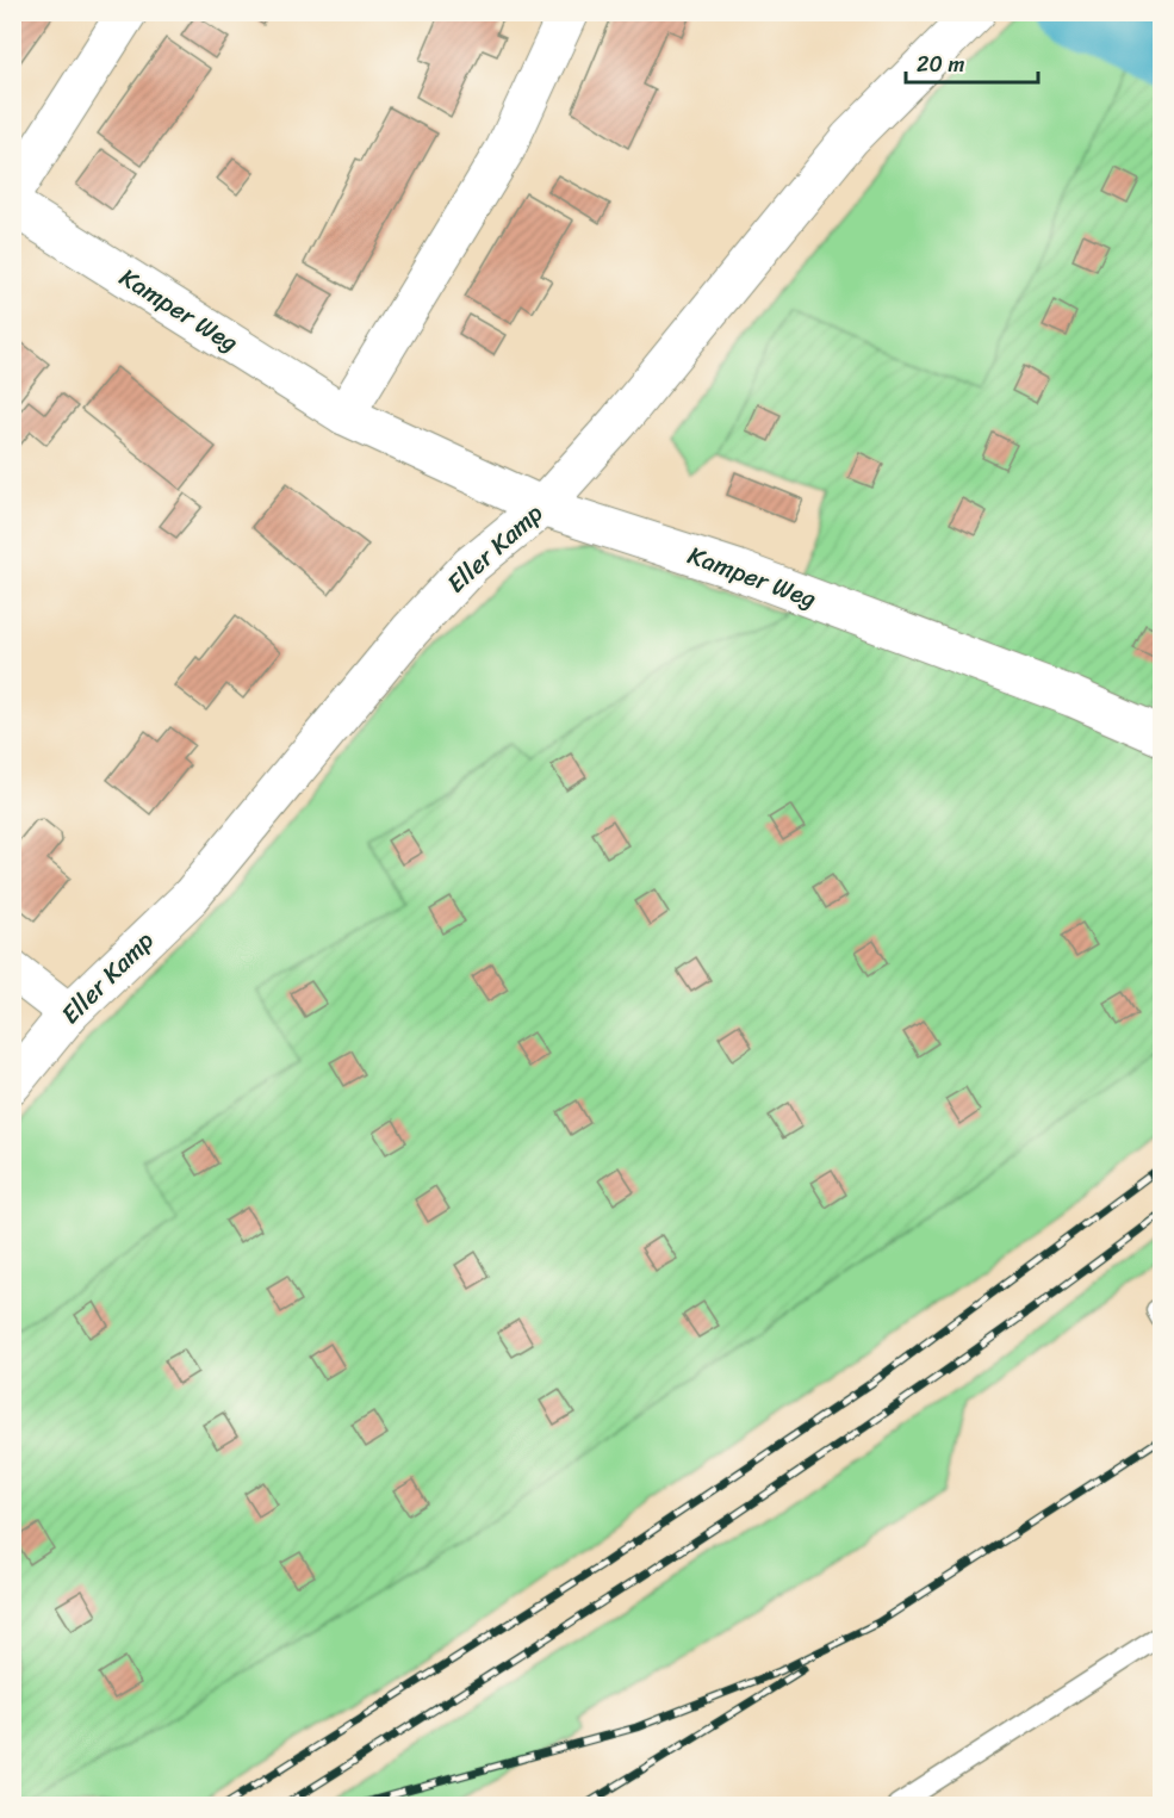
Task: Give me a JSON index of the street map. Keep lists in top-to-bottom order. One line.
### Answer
{"streets":{"street":["Kamper Weg","Eller Kamp"]},"crossings":[["Kamper Weg","Eller Kamp"]],"scale_bar":"20 m"}
